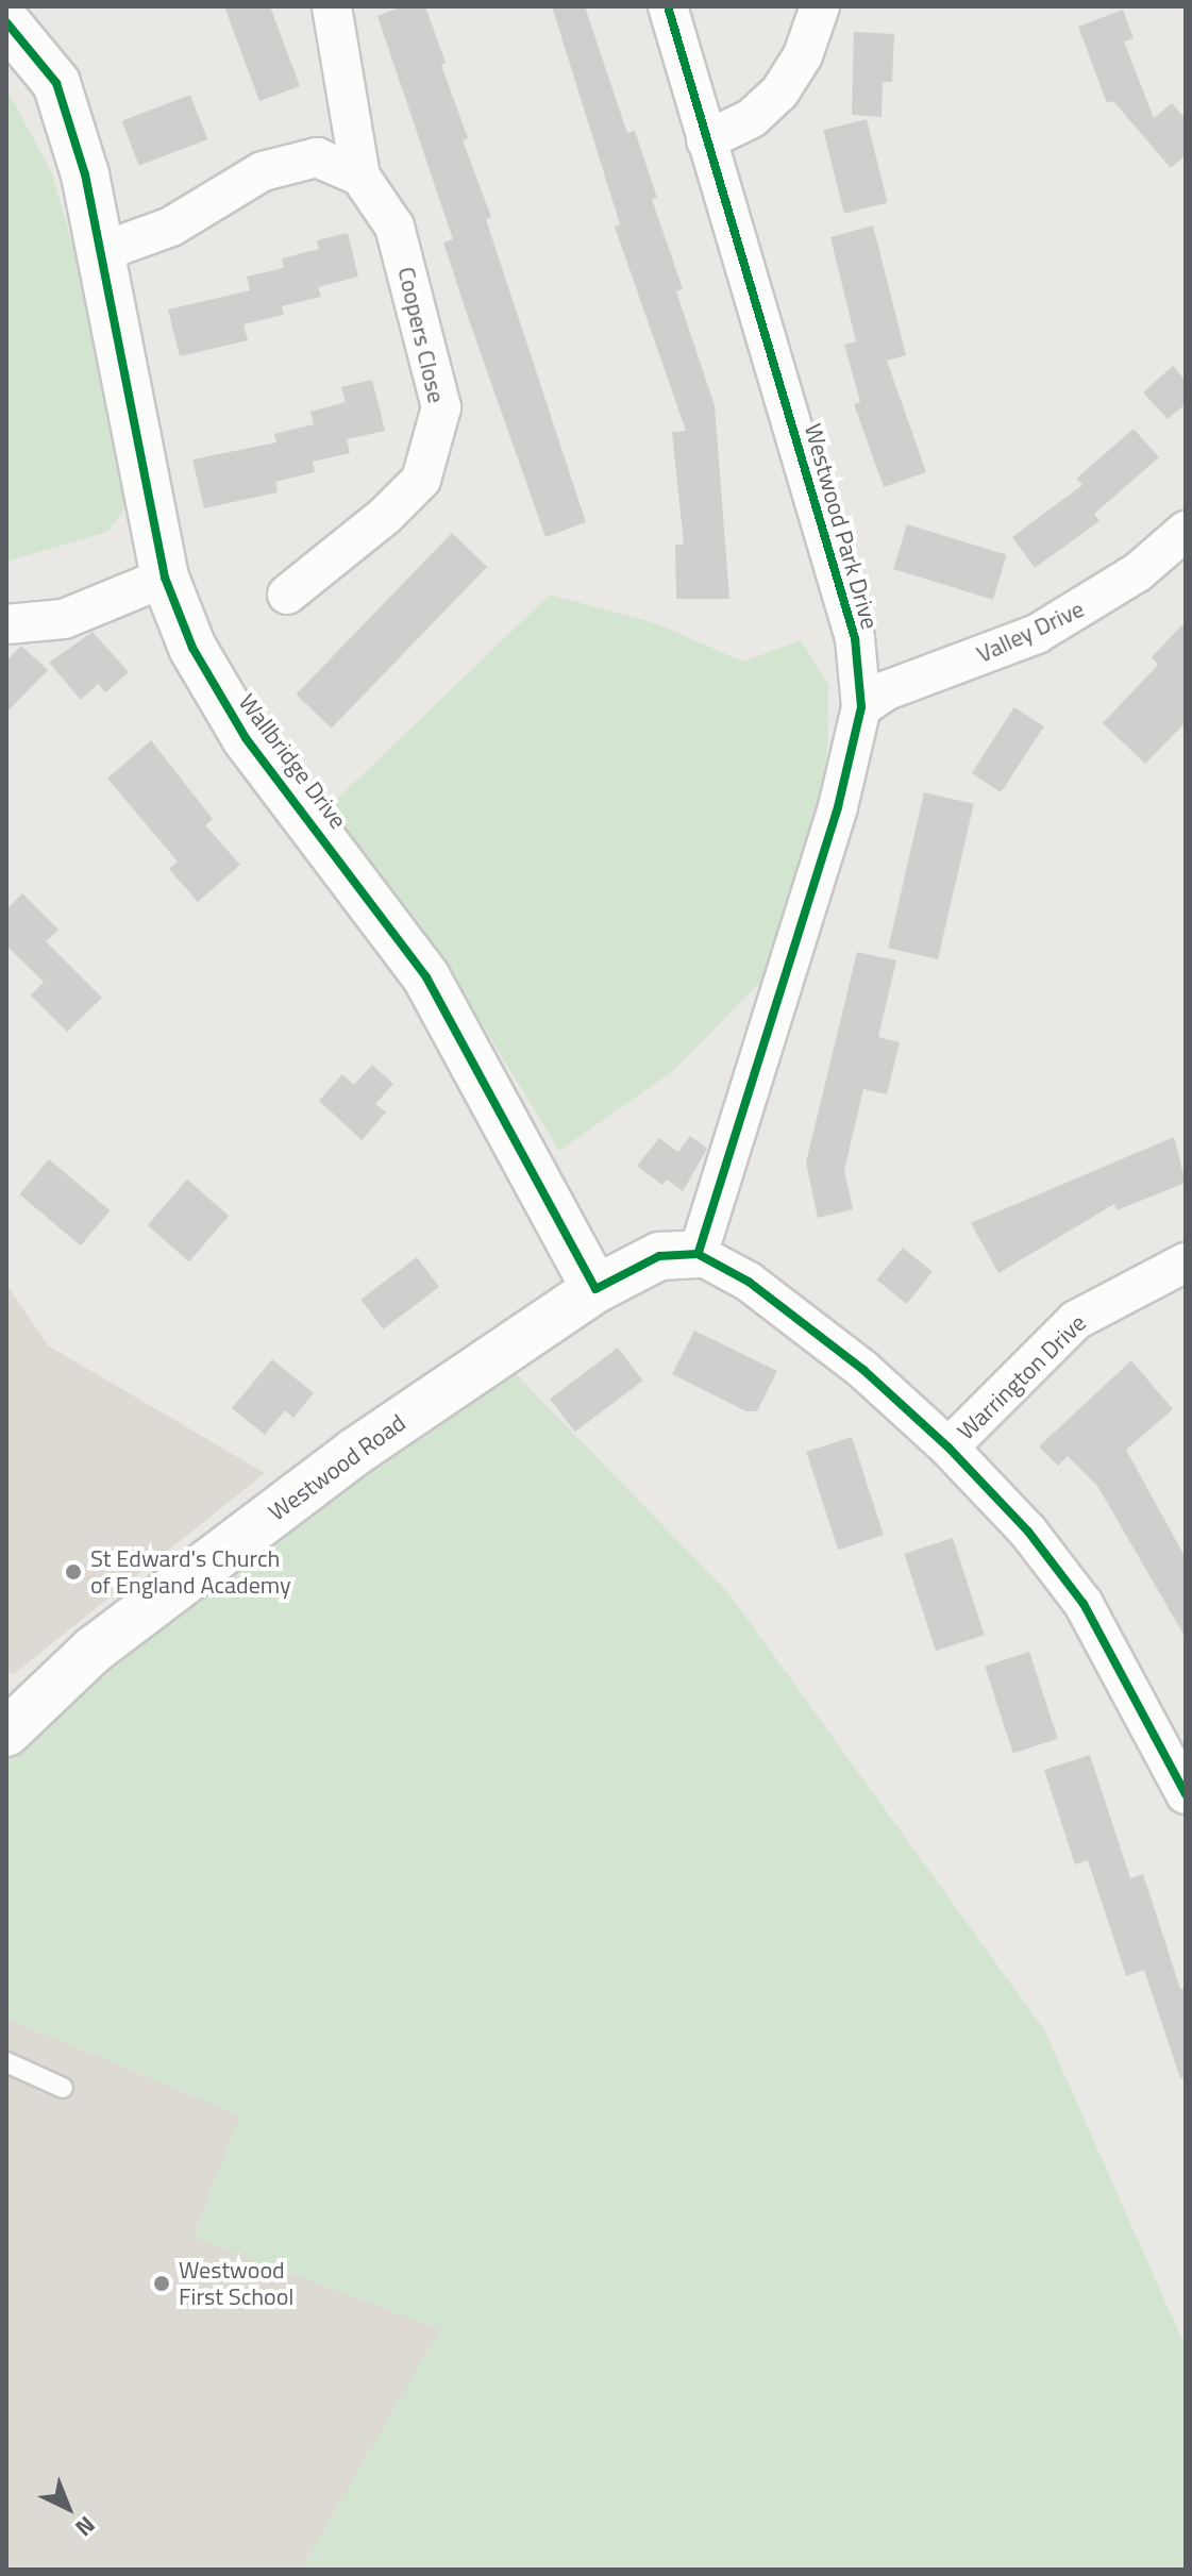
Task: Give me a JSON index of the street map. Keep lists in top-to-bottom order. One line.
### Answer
{"streets":{"street":["Coopers Close","Westwood Park Drive","Valley Drive","Wallbridge Drive","Warrington Drive","Westwood Road"]},"crossings":[["Westwood Park Drive","Valley Drive"],["Westwood Park Drive","Westwood Road"],["Wallbridge Drive","Westwood Road"]],"places":["St Edward's Church of England Academy","Westwood First School"],"north":"bottom right"}
